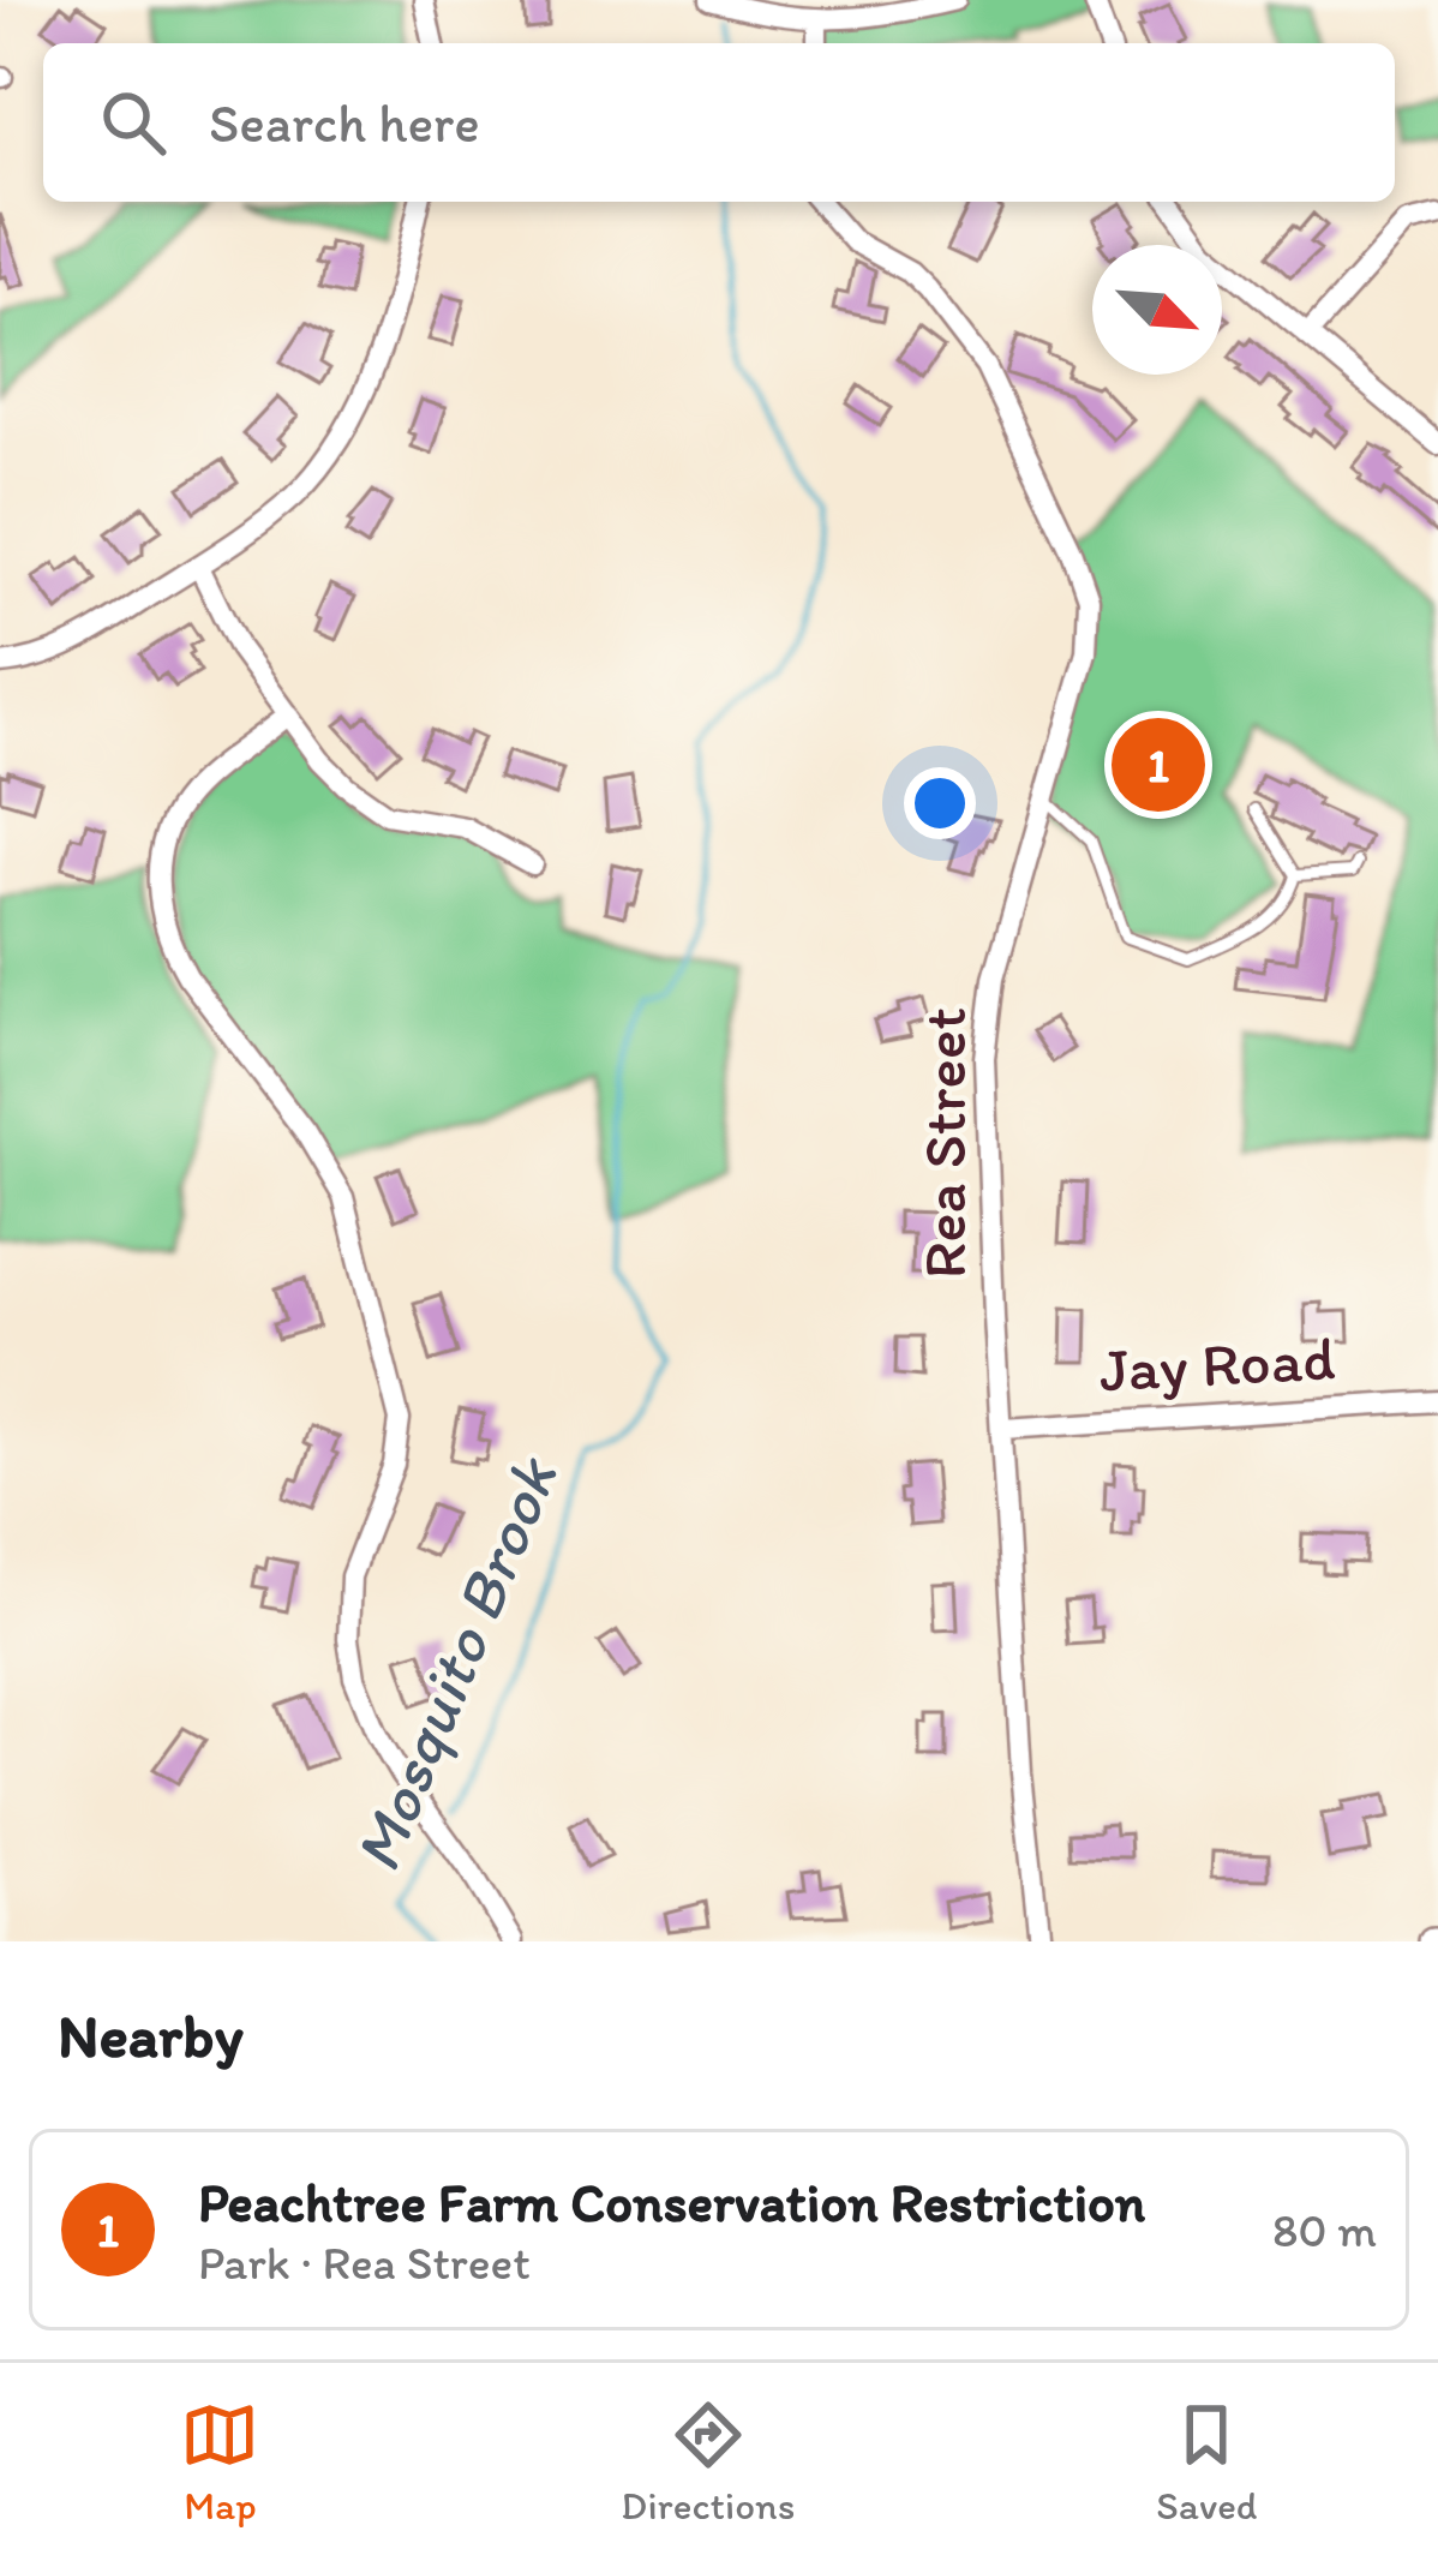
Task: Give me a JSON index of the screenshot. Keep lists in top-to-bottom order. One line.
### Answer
{"streets":{"street":["Rea Street","Jay Road"]},"crossings":[["Rea Street","Jay Road"]],"water":["Mosquito Brook"],"north":"bottom right","page":{"search":"Search here","pins":"1","heading":"Nearby","list":[{"mark":"1","name":"Peachtree Farm Conservation Restriction","note":"Park · Rea Street","value":"80 m"}],"nav":["Map","Directions","Saved"]}}
